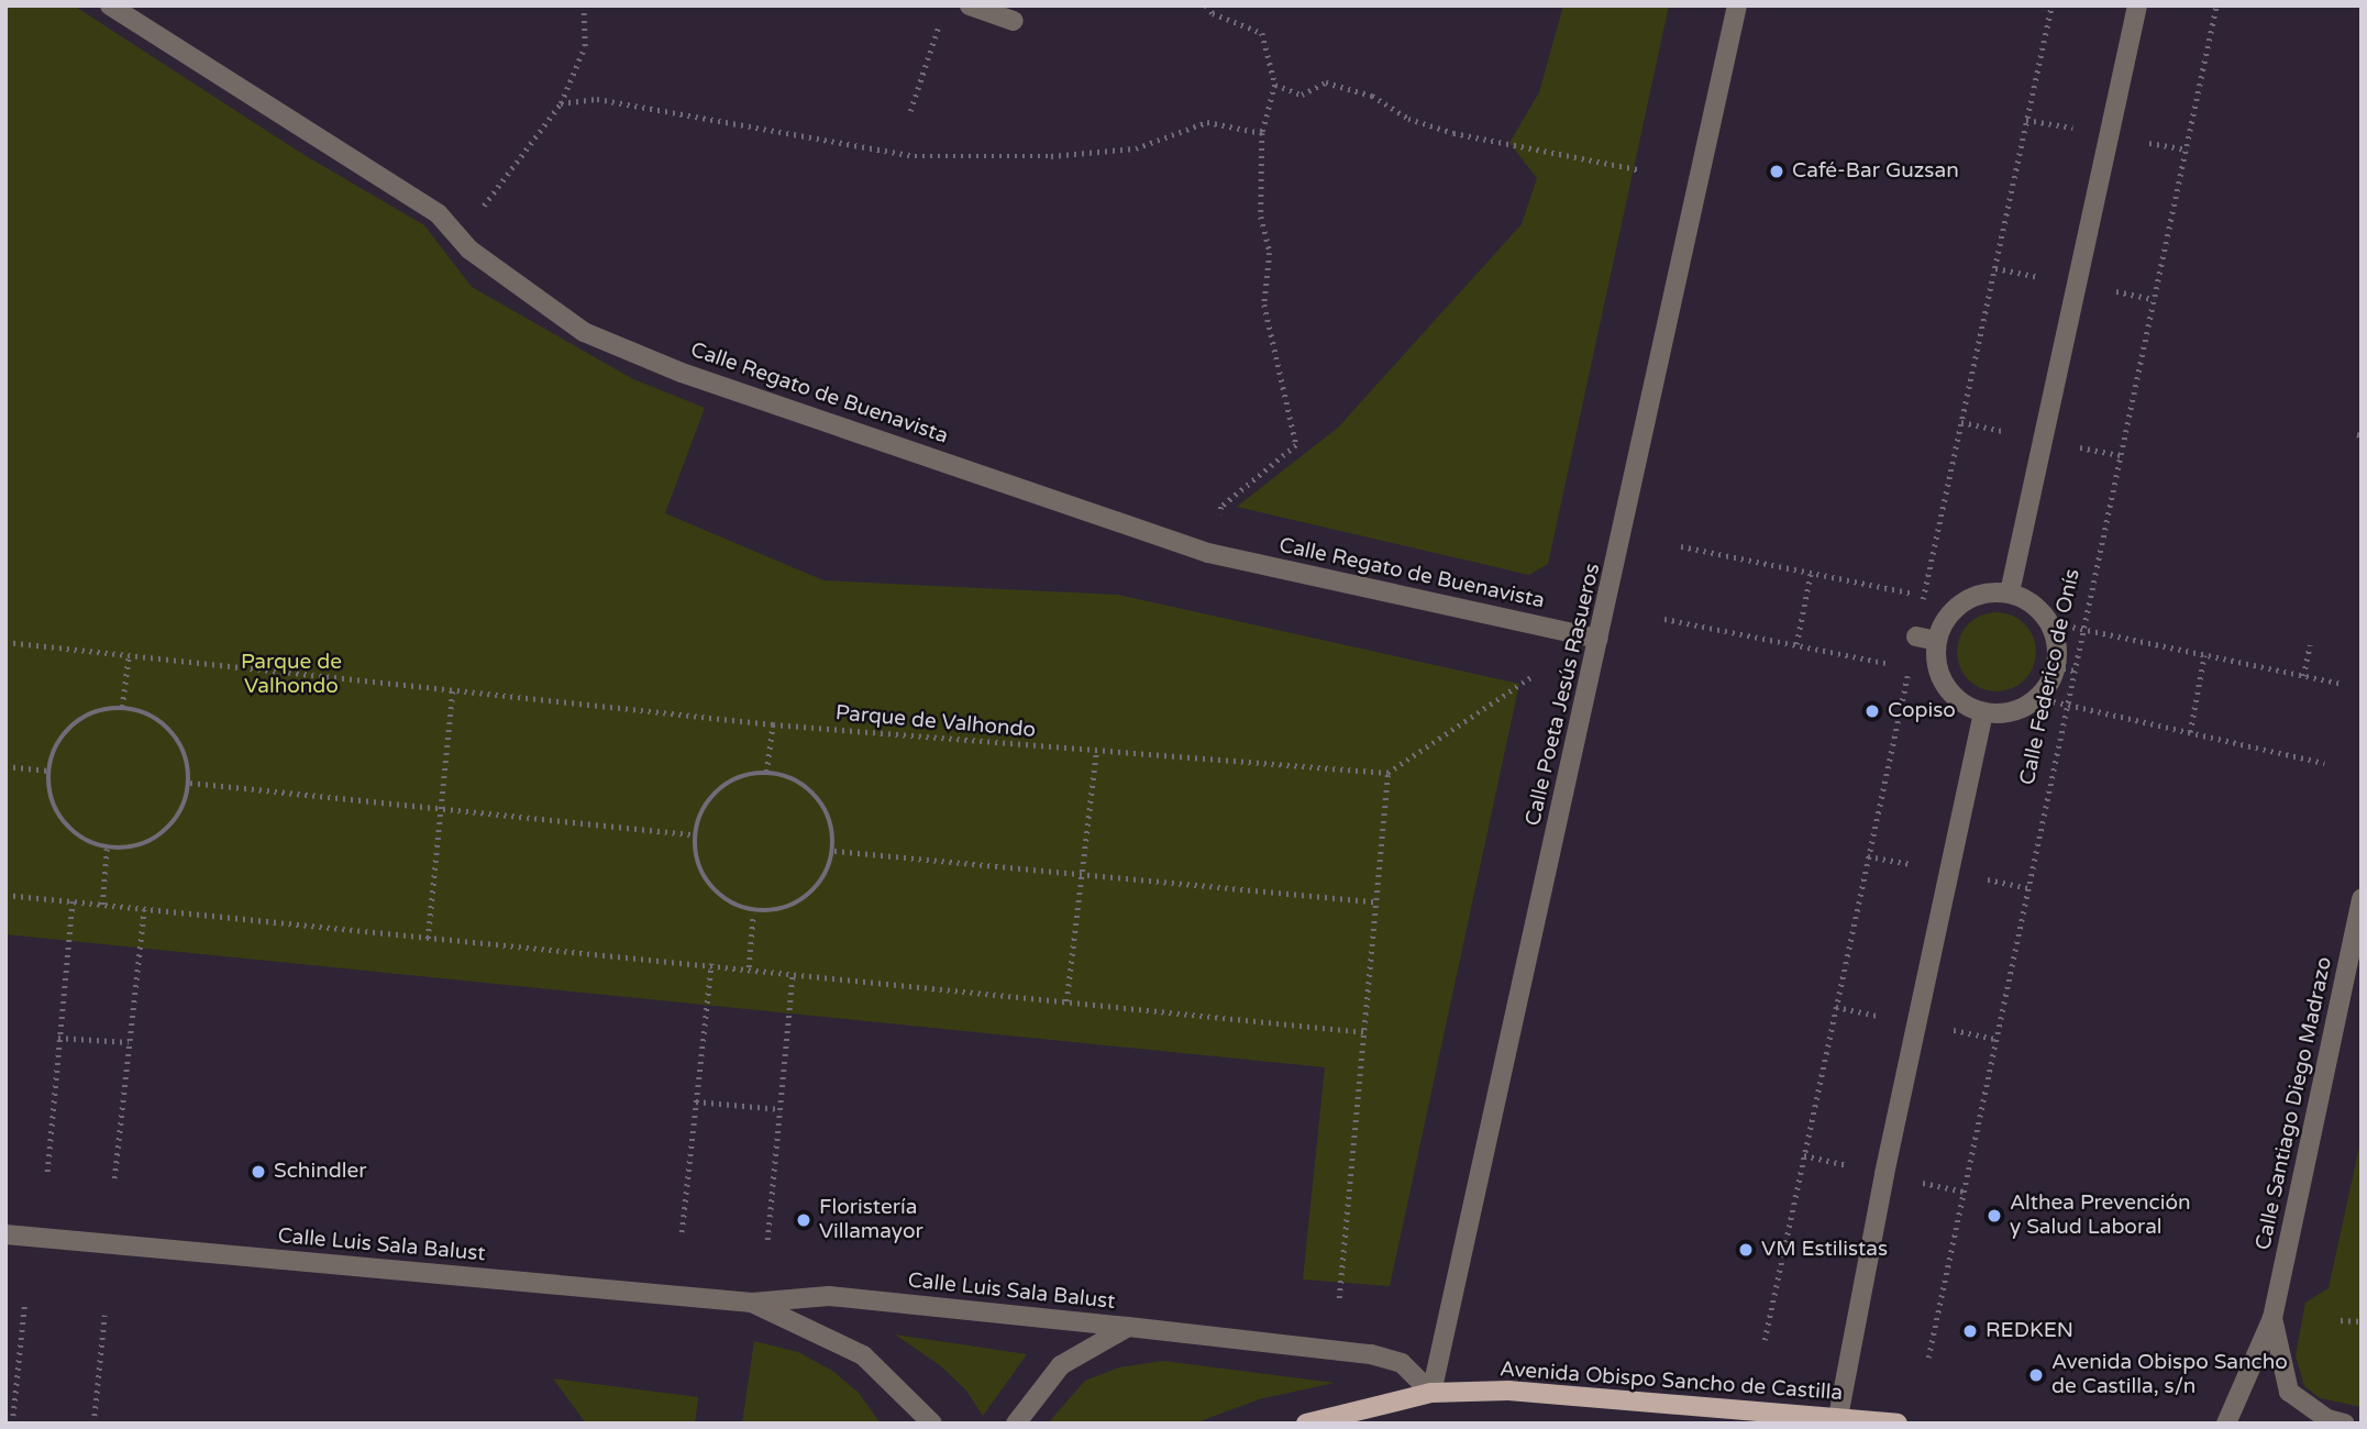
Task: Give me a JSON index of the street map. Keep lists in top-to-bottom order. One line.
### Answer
{"streets":{"main road":["Avenida Obispo Sancho de Castilla"],"street":["Calle Regato de Buenavista","Calle Federico de Onís","Calle Poeta Jesús Rasueros","Calle Santiago Diego Madrazo","Calle Luis Sala Balust"],"path":["Parque de Valhondo"]},"crossings":[["Calle Regato de Buenavista","Calle Poeta Jesús Rasueros"],["Calle Poeta Jesús Rasueros","Calle Luis Sala Balust"],["Calle Poeta Jesús Rasueros","Avenida Obispo Sancho de Castilla"],["Calle Luis Sala Balust","Avenida Obispo Sancho de Castilla"]],"parks":["Parque de Valhondo"],"places":["Café-Bar Guzsan","Copiso","Schindler","Althea Prevención y Salud Laboral","Floristería Villamayor","VM Estilistas","REDKEN","Avenida Obispo Sancho de Castilla, s/n"]}
